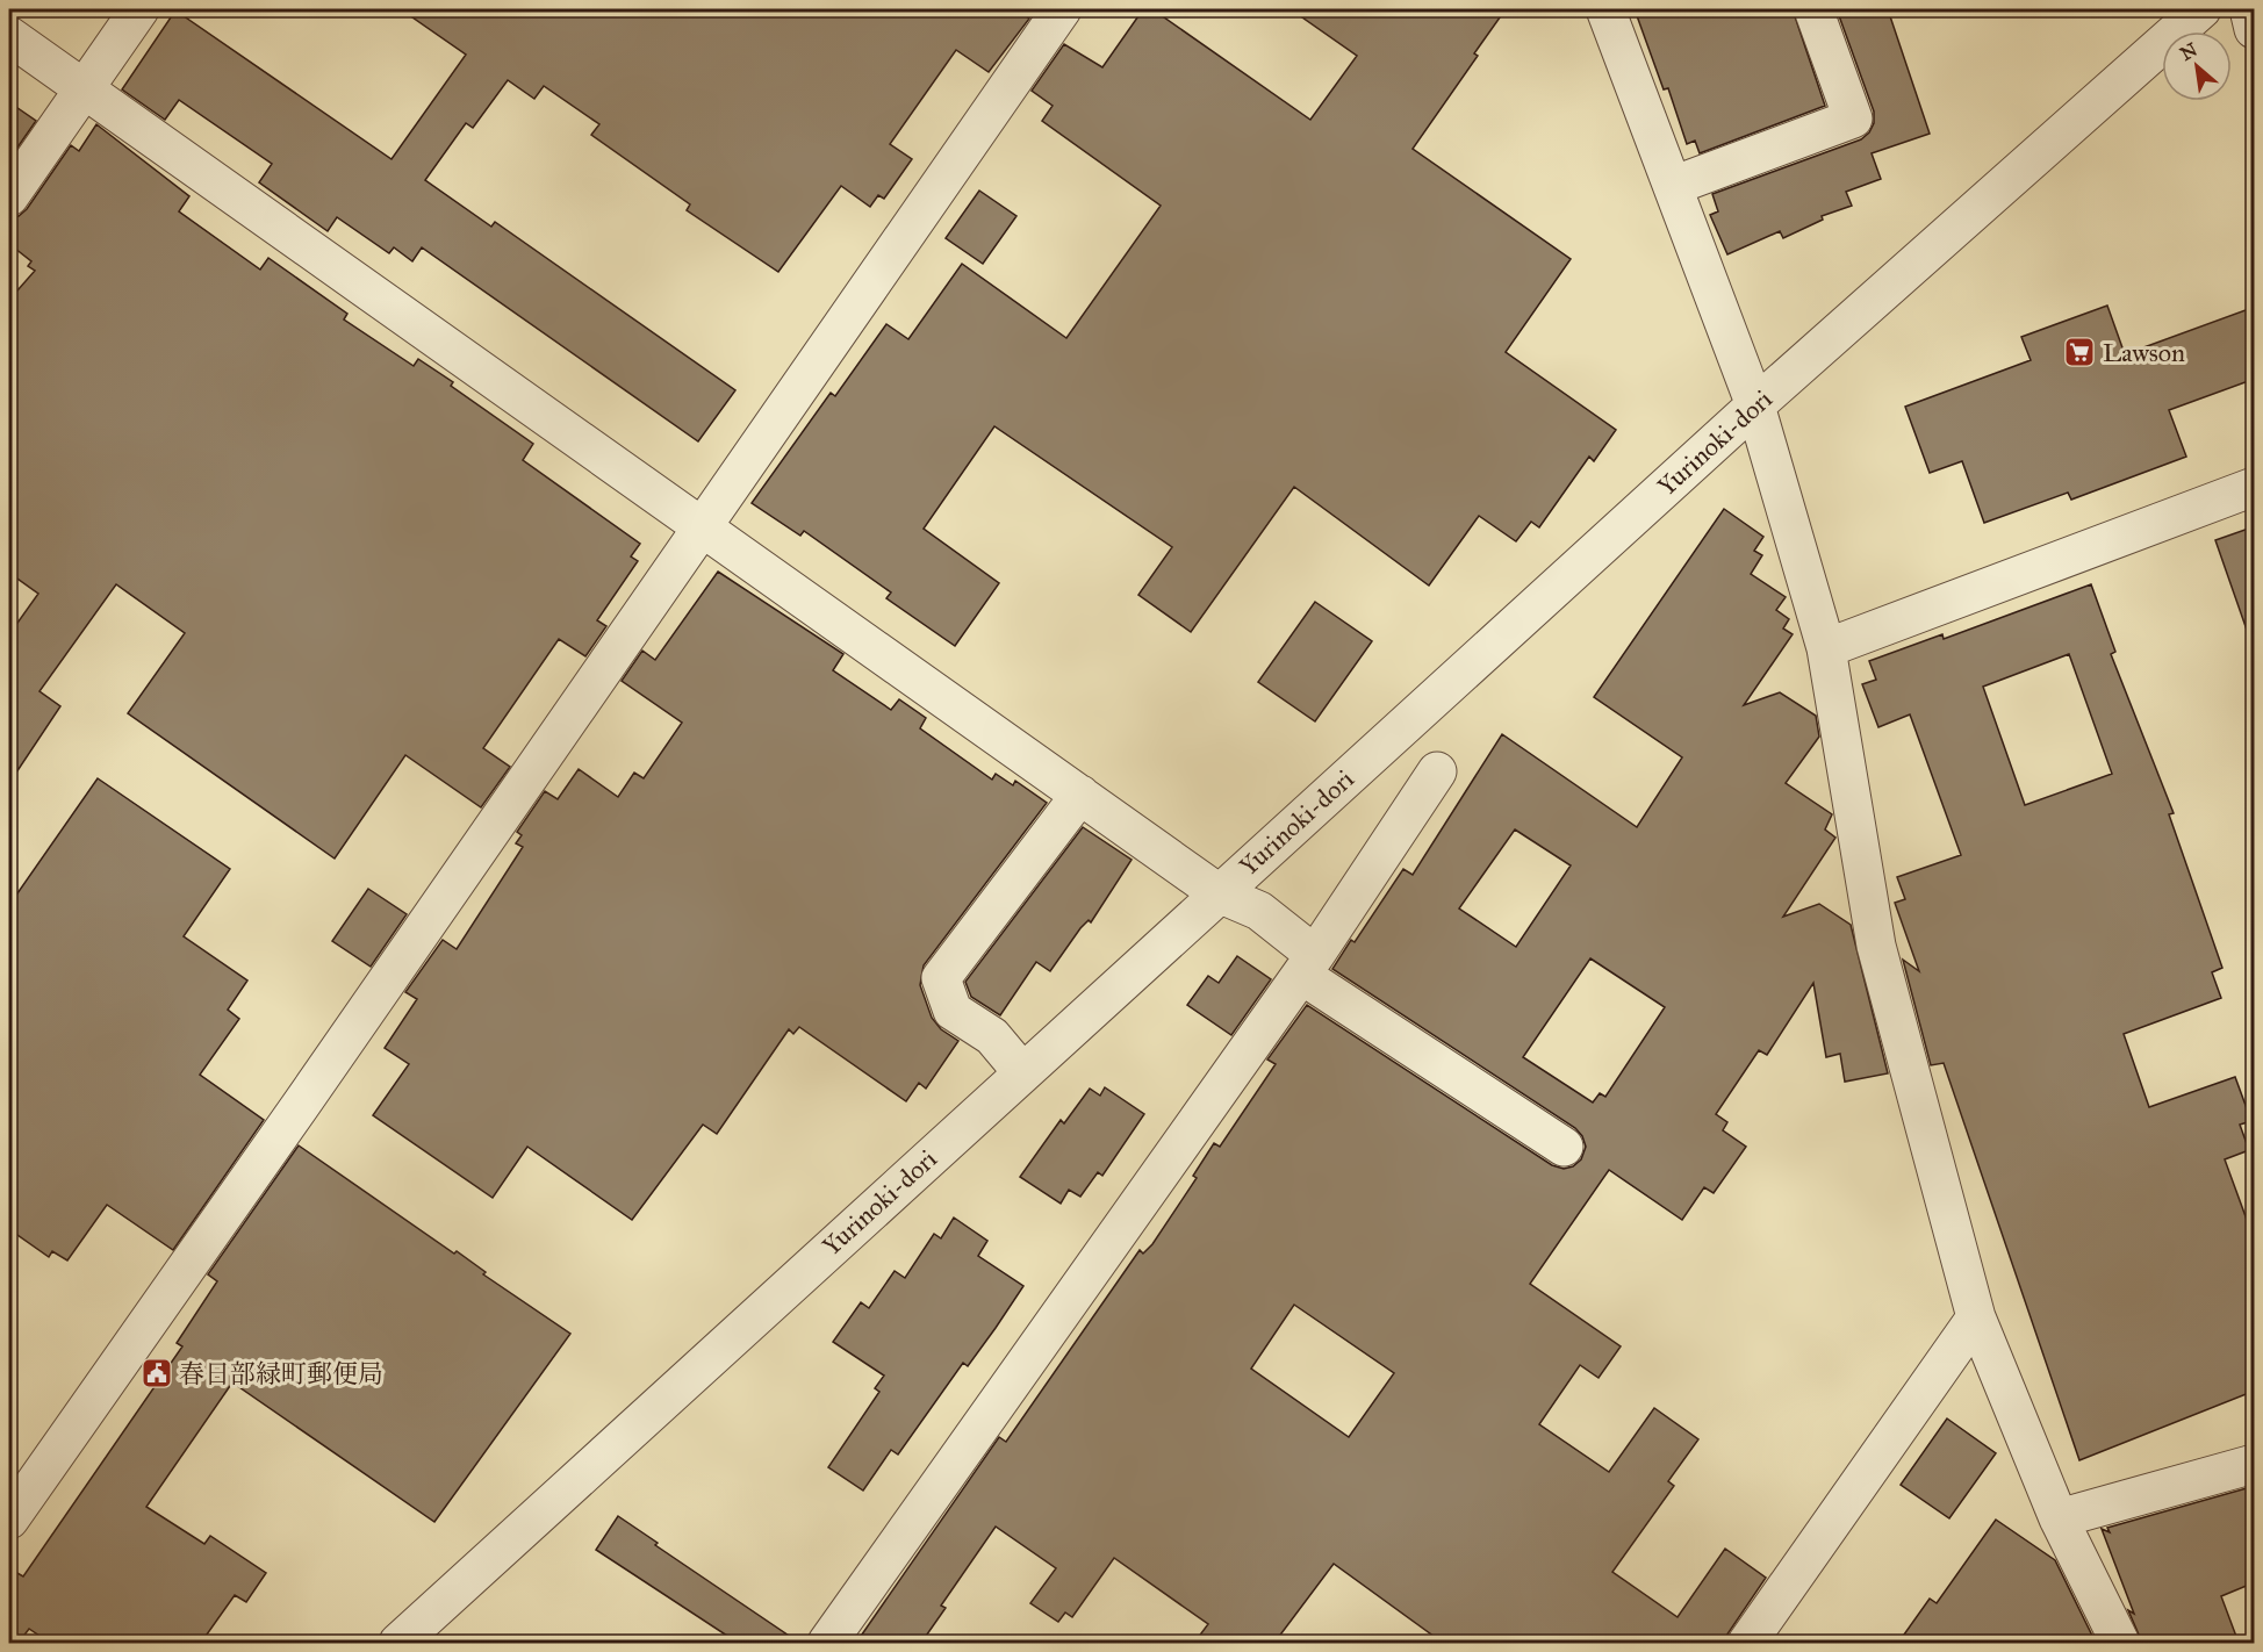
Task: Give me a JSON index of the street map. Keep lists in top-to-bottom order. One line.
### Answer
{"streets":{"street":["Yurinoki-dori"]},"places":{"supermarket":["Lawson"],"public building":["春日部緑町郵便局"]},"north":"top left"}
